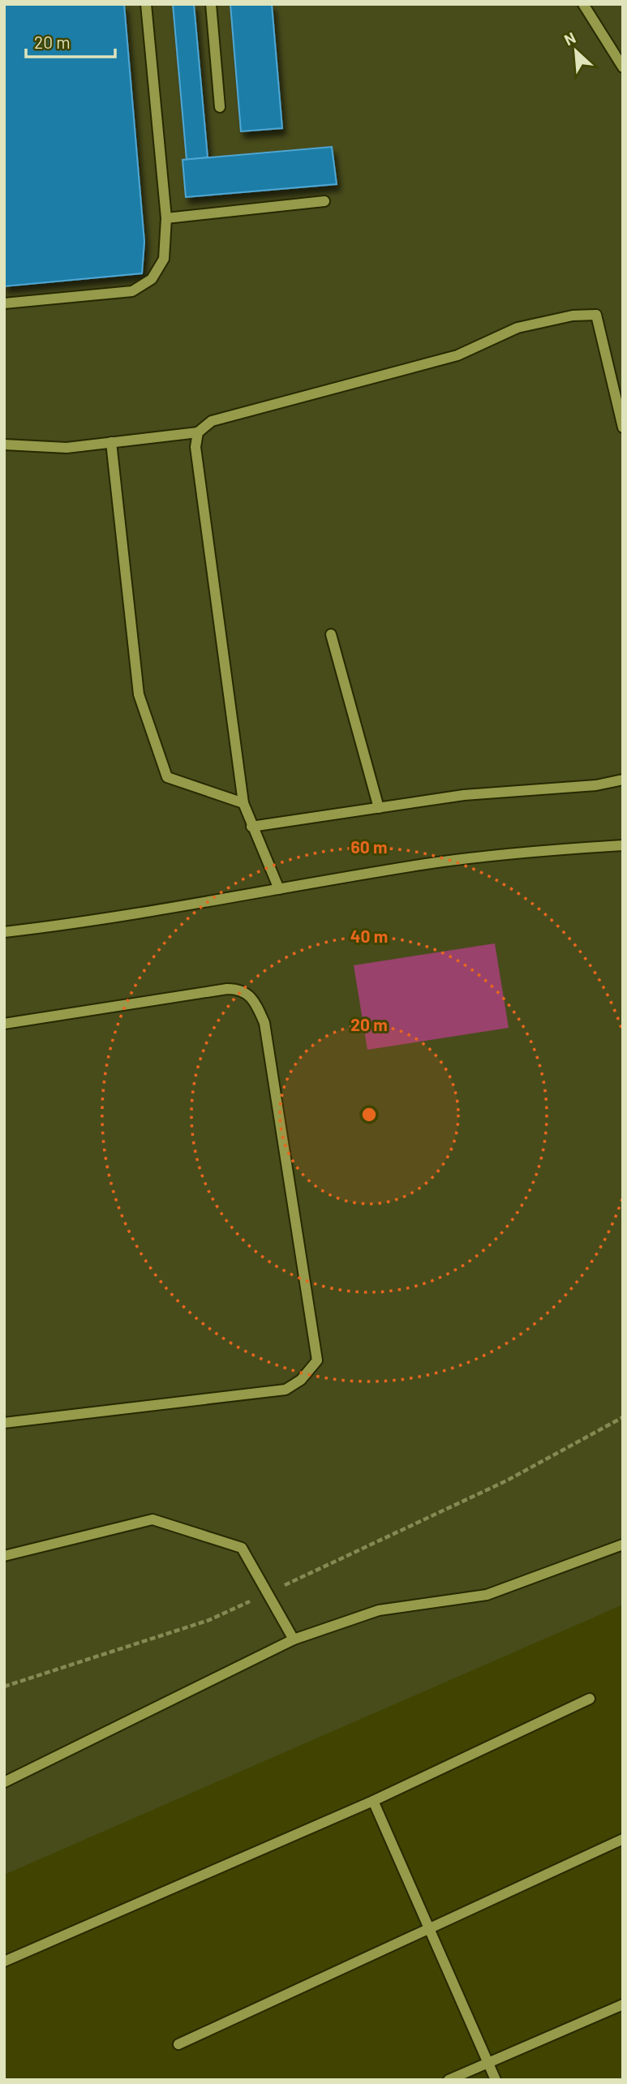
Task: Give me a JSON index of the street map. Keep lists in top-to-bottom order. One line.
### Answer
{"scale_bar":"20 m","north":"top left","rings":["60 m","40 m","20 m"]}
